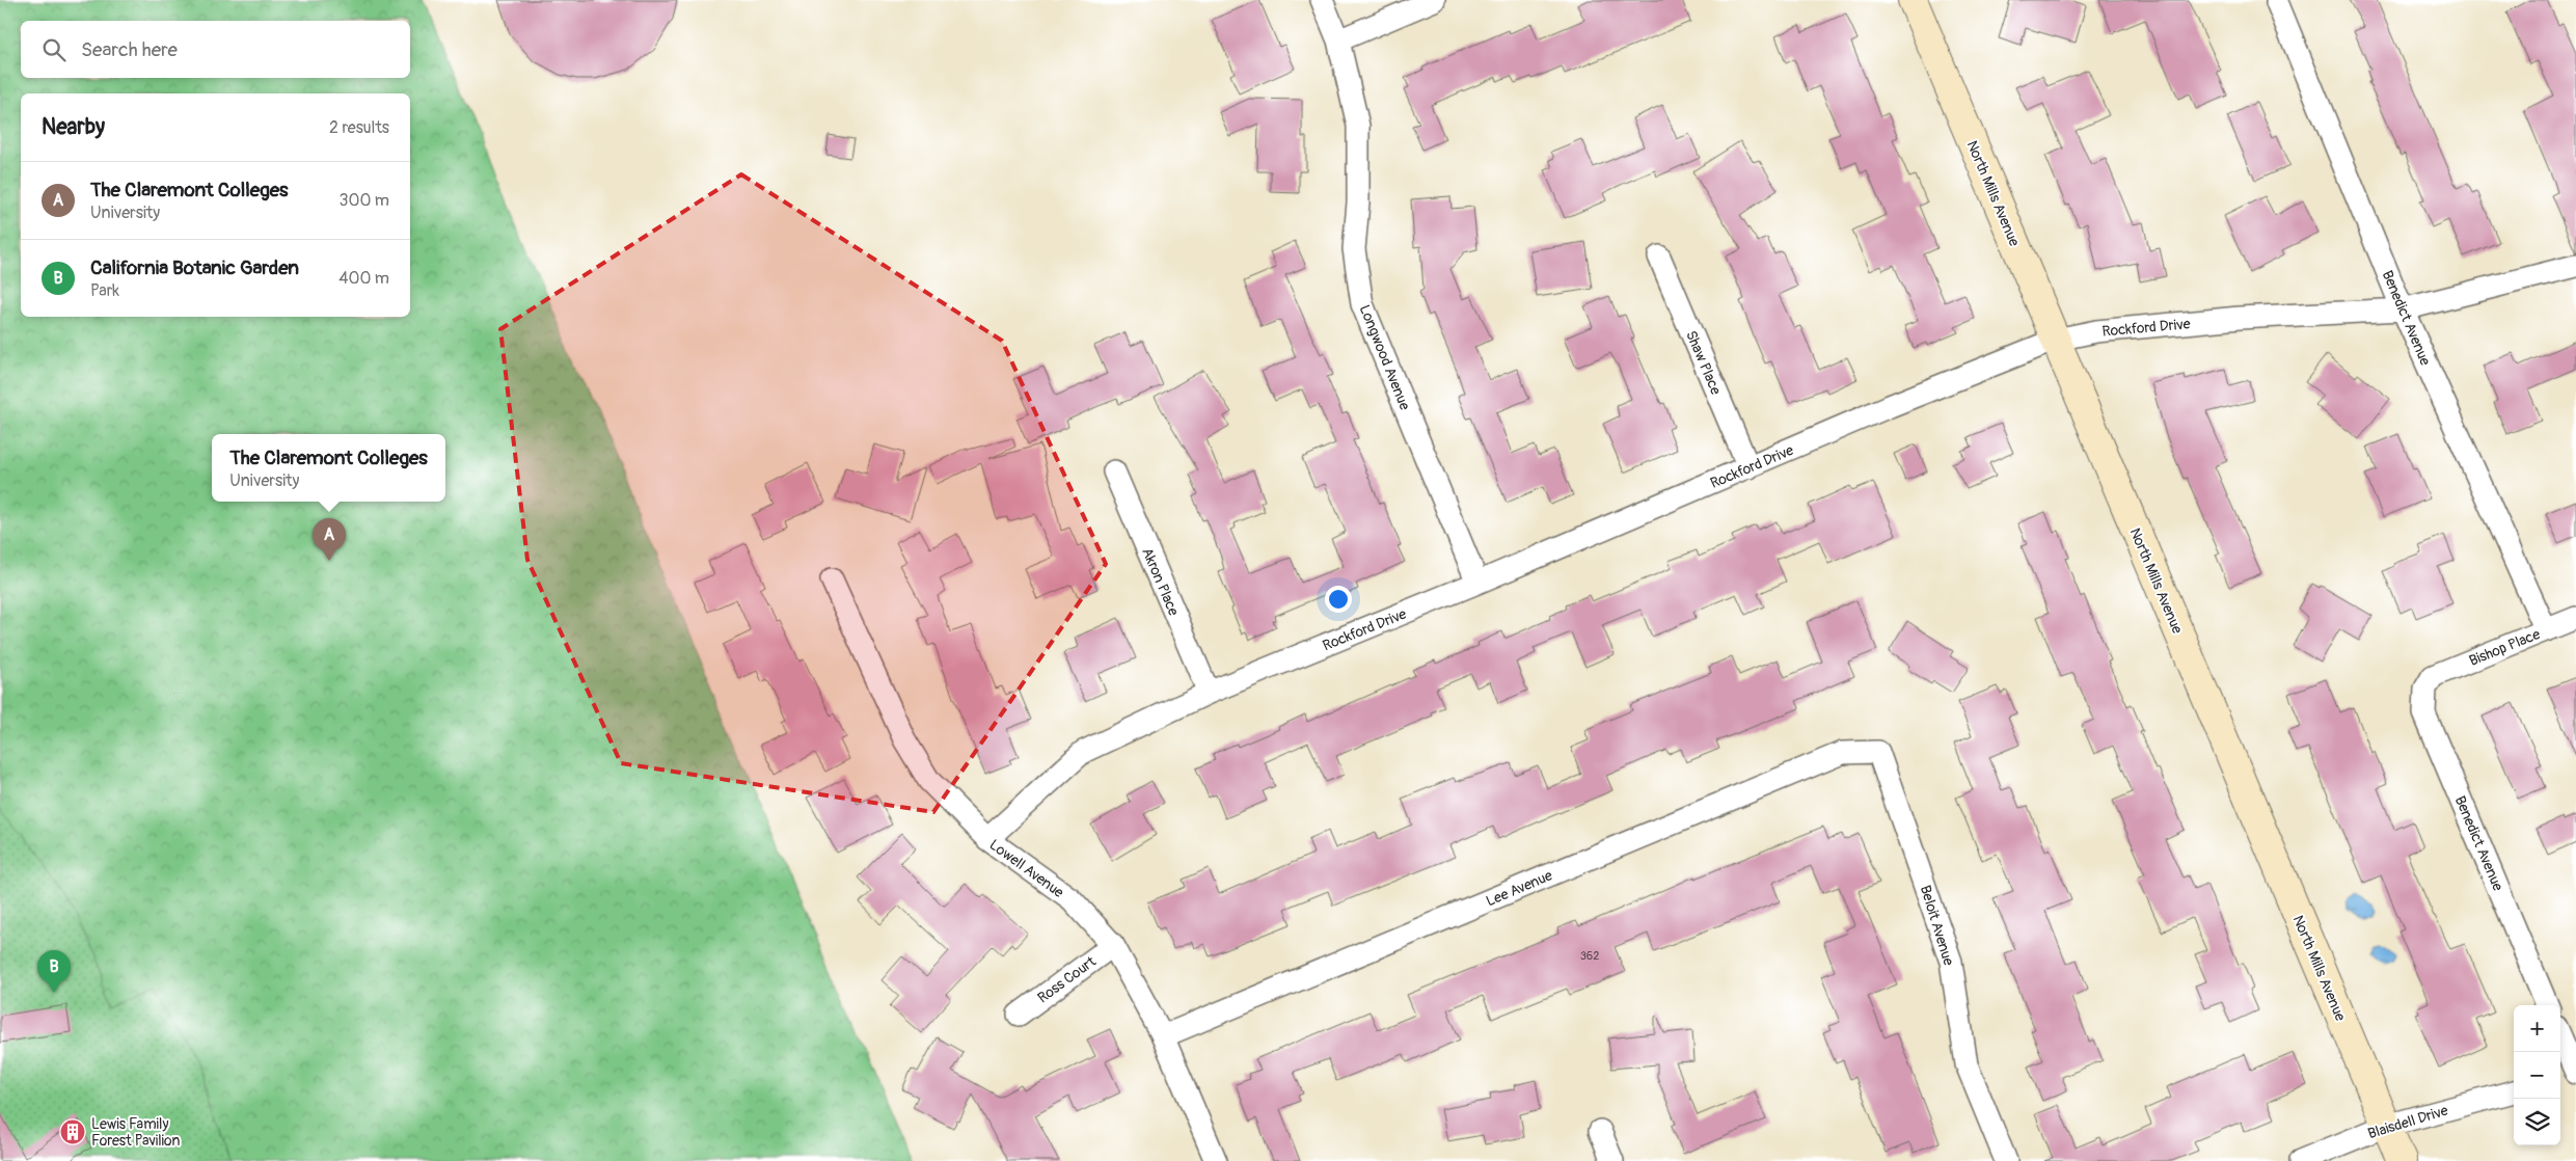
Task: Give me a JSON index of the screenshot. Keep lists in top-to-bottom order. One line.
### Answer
{"streets":{"main road":["North Mills Avenue"],"street":["Benedict Avenue","Rockford Drive","Longwood Avenue","Shaw Place","Akron Place","Bishop Place","Lowell Avenue","Lee Avenue","Beloit Avenue","Ross Court","Blaisdell Drive"]},"crossings":[["North Mills Avenue","Rockford Drive"],["North Mills Avenue","Blaisdell Drive"],["Benedict Avenue","Rockford Drive"],["Benedict Avenue","Bishop Place"],["Rockford Drive","Longwood Avenue"],["Rockford Drive","Shaw Place"],["Rockford Drive","Akron Place"],["Rockford Drive","Lowell Avenue"],["Lowell Avenue","Lee Avenue"],["Lowell Avenue","Ross Court"],["Lee Avenue","Beloit Avenue"]],"places":{"building":["Lewis Family Forest Pavilion"]},"house_numbers":["362"],"page":{"search":"Search here","heading":["Nearby","2 results"],"list":[{"mark":"A","name":"The Claremont Colleges","note":"University","value":"300 m"},{"mark":"B","name":"California Botanic Garden","note":"Park","value":"400 m"}],"popup":["The Claremont Colleges","University"],"pins":["A","B"],"map_buttons":["+","−"]}}
